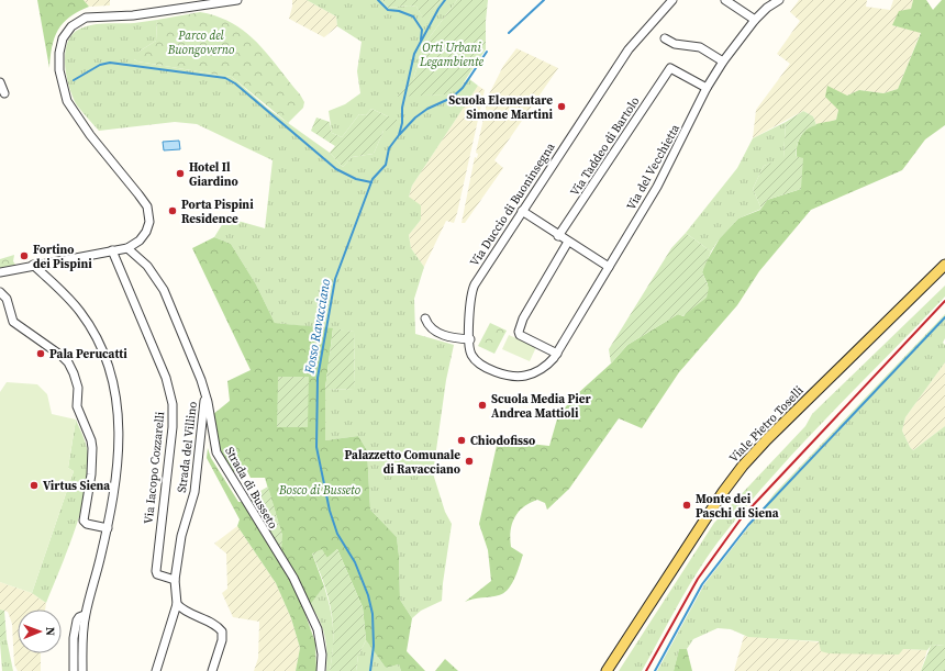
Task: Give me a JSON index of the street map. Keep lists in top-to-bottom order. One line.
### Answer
{"streets":{"main road":["Viale Pietro Toselli"],"street":["Via Taddeo di Bartolo","Via del Vecchietta","Via Duccio di Buoninsegna","Strada del Villino","Via Iacopo Cozzarelli","Strada di Busseto"]},"crossings":[["Via Taddeo di Bartolo","Via del Vecchietta"],["Via del Vecchietta","Via Duccio di Buoninsegna"],["Strada del Villino","Via Iacopo Cozzarelli"],["Strada del Villino","Strada di Busseto"]],"water":["Fosso Ravacciano"],"parks":["Parco del Buongoverno","Orti Urbani Legambiente","Bosco di Busseto"],"places":["Scuola Elementare Simone Martini","Hotel Il Giardino","Porta Pispini Residence","Fortino dei Pispini","Pala Perucatti","Scuola Media Pier Andrea Mattioli","Chiodofisso","Palazzetto Comunale di Ravacciano","Virtus Siena","Monte dei Paschi di Siena"],"north":"right"}
